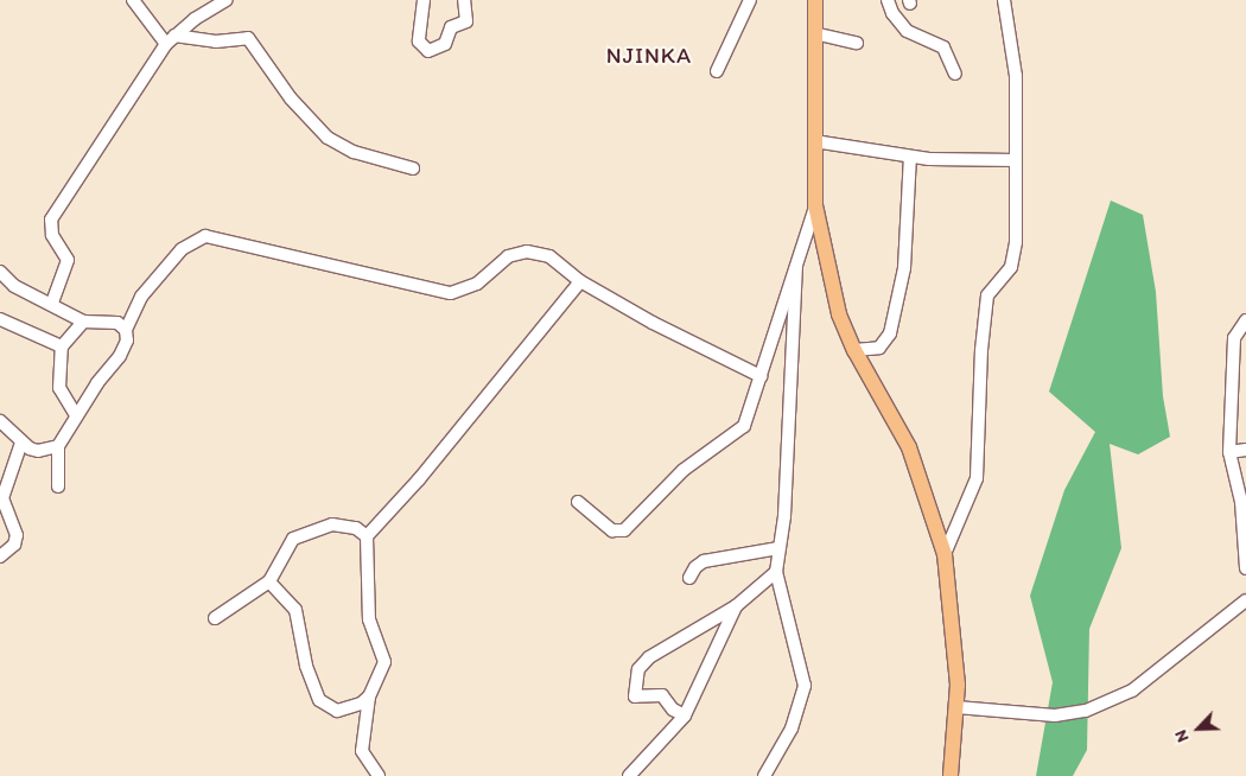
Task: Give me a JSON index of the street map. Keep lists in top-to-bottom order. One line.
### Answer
{"districts":["NJINKA"],"north":"bottom left"}
